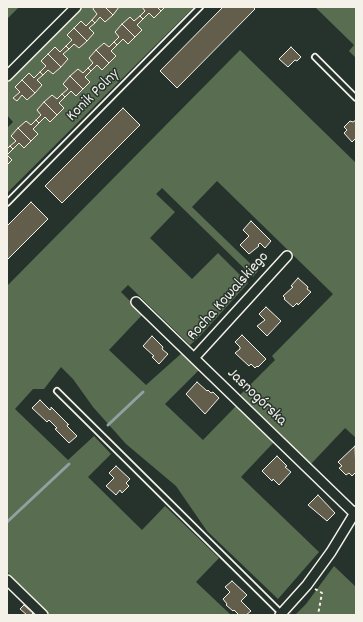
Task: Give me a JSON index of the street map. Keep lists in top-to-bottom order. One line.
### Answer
{"streets":{"street":["Rocha Kowalskiego","Jasnogórska"],"lane":["Konik Polny"]},"crossings":[["Rocha Kowalskiego","Jasnogórska"]]}
